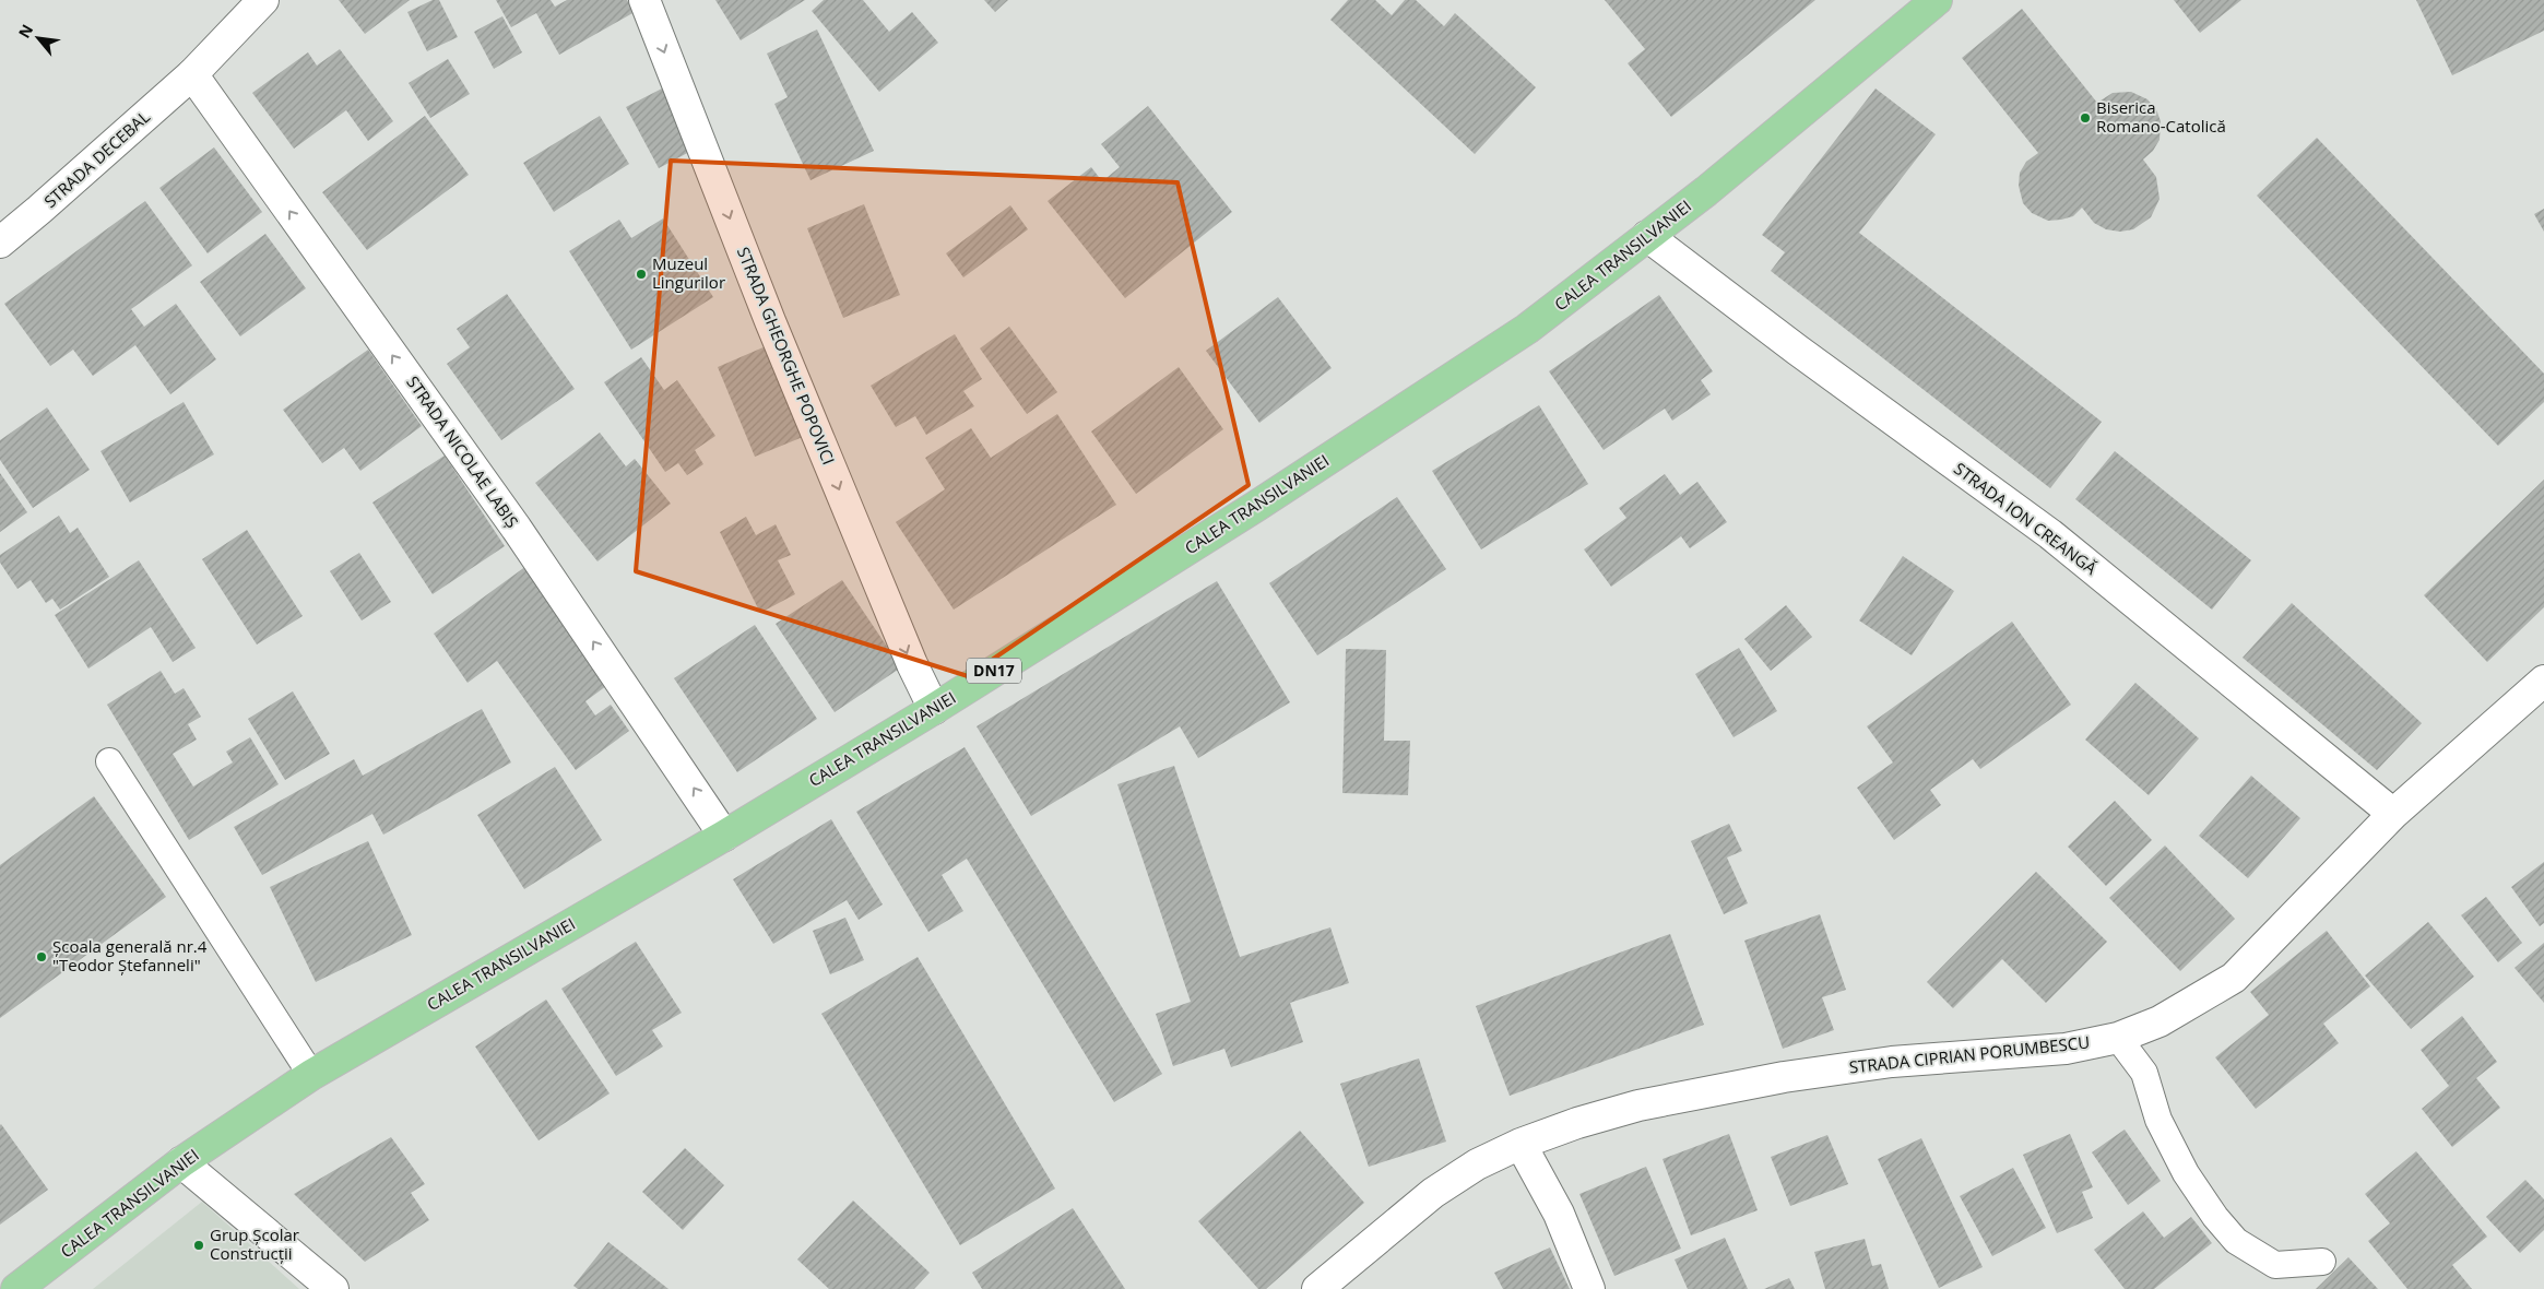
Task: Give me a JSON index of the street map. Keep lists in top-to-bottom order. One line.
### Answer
{"streets":{"highway":["CALEA TRANSILVANIEI","DN17"],"street":["STRADA DECEBAL","STRADA GHEORGHE POPOVICI","STRADA NICOLAE LABIȘ","STRADA ION CREANGĂ","STRADA CIPRIAN PORUMBESCU"]},"crossings":[["STRADA DECEBAL","STRADA NICOLAE LABIȘ"],["CALEA TRANSILVANIEI","STRADA GHEORGHE POPOVICI"],["CALEA TRANSILVANIEI","STRADA NICOLAE LABIȘ"],["CALEA TRANSILVANIEI","STRADA ION CREANGĂ"],["STRADA ION CREANGĂ","STRADA CIPRIAN PORUMBESCU"]],"one_way":["STRADA GHEORGHE POPOVICI","STRADA NICOLAE LABIȘ"],"places":["Biserica Romano-Catolică","Muzeul Lingurilor","Școala generală nr.4 \"Teodor Ștefanneli\"","Grup Școlar Construcții"],"north":"top left"}
